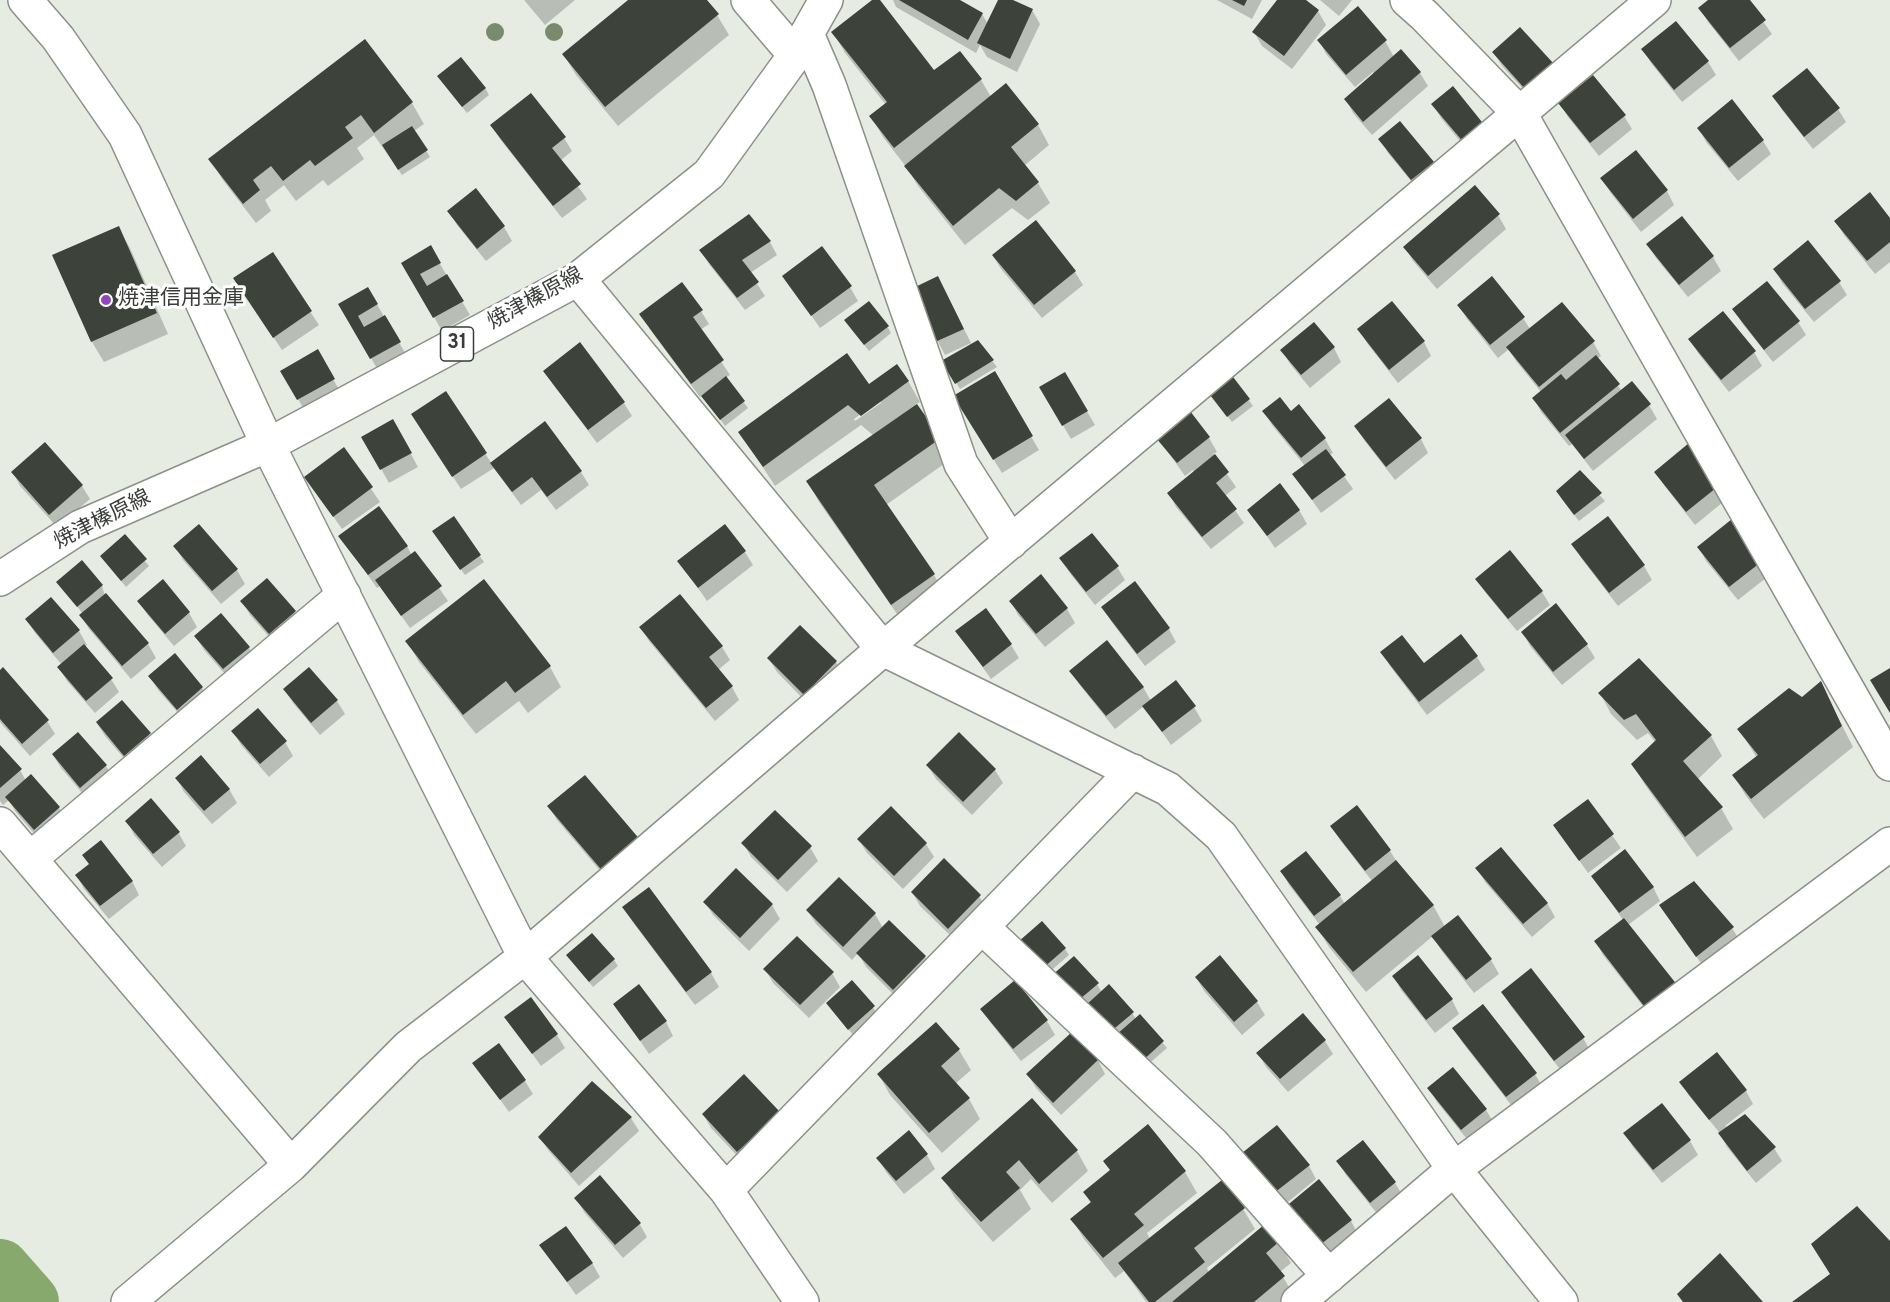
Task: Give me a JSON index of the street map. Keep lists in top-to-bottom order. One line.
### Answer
{"streets":{"street":["焼津榛原線","31"]},"places":["焼津信用金庫"]}
